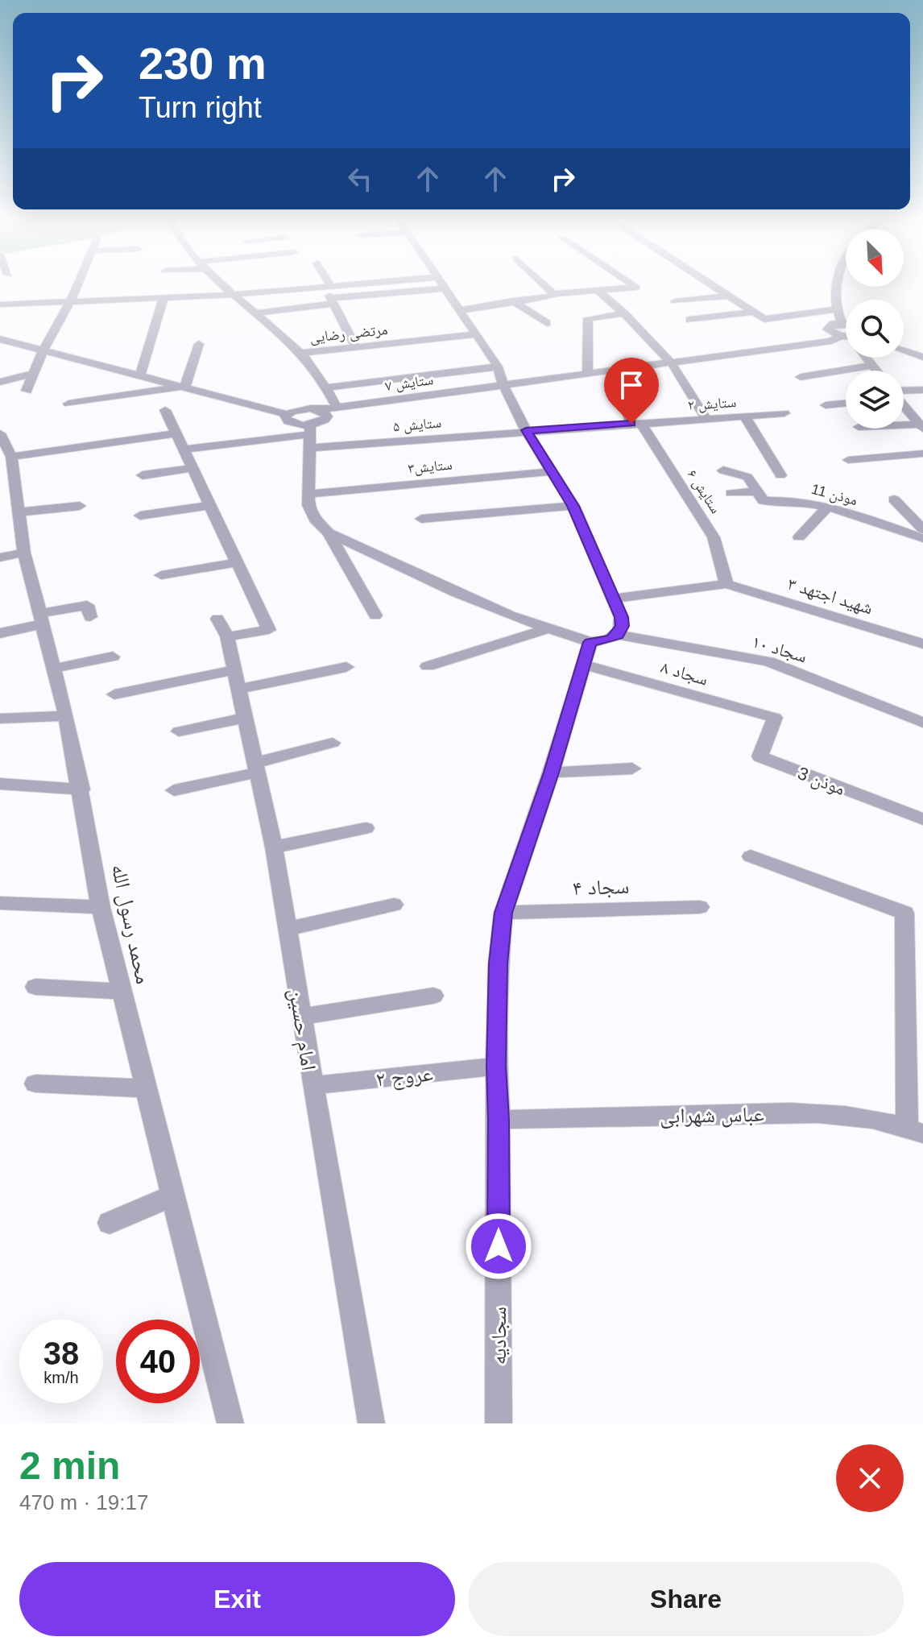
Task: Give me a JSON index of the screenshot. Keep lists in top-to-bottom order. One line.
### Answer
{"streets":{"street":["مرتضی رضایی","ستایش ۷","ستایش ۲","ستایش ۵","ستایش۳","ستایش ۶","موذن 11","شهید اجتهد ۳","سجاد ۱۰","سجاد ۸","موذن 3","سجاد ۴","محمد رسول الله","امام حسین","عروج ۲","عباس شهرابی","سجادیه"]},"crossings":[["ستایش ۲","ستایش ۵"],["ستایش ۲","ستایش ۶"],["ستایش ۶","شهید اجتهد ۳"],["سجاد ۸","موذن 3"],["سجاد ۸","سجادیه"],["سجاد ۴","سجادیه"],["امام حسین","عروج ۲"],["عروج ۲","سجادیه"],["عباس شهرابی","سجادیه"]],"north":"bottom right","page":{"turn":["230 m","Turn right"],"speed":"38 km/h","limit":"40","heading":["2 min","470 m · 19:17"],"buttons":["Exit","Share"]}}
